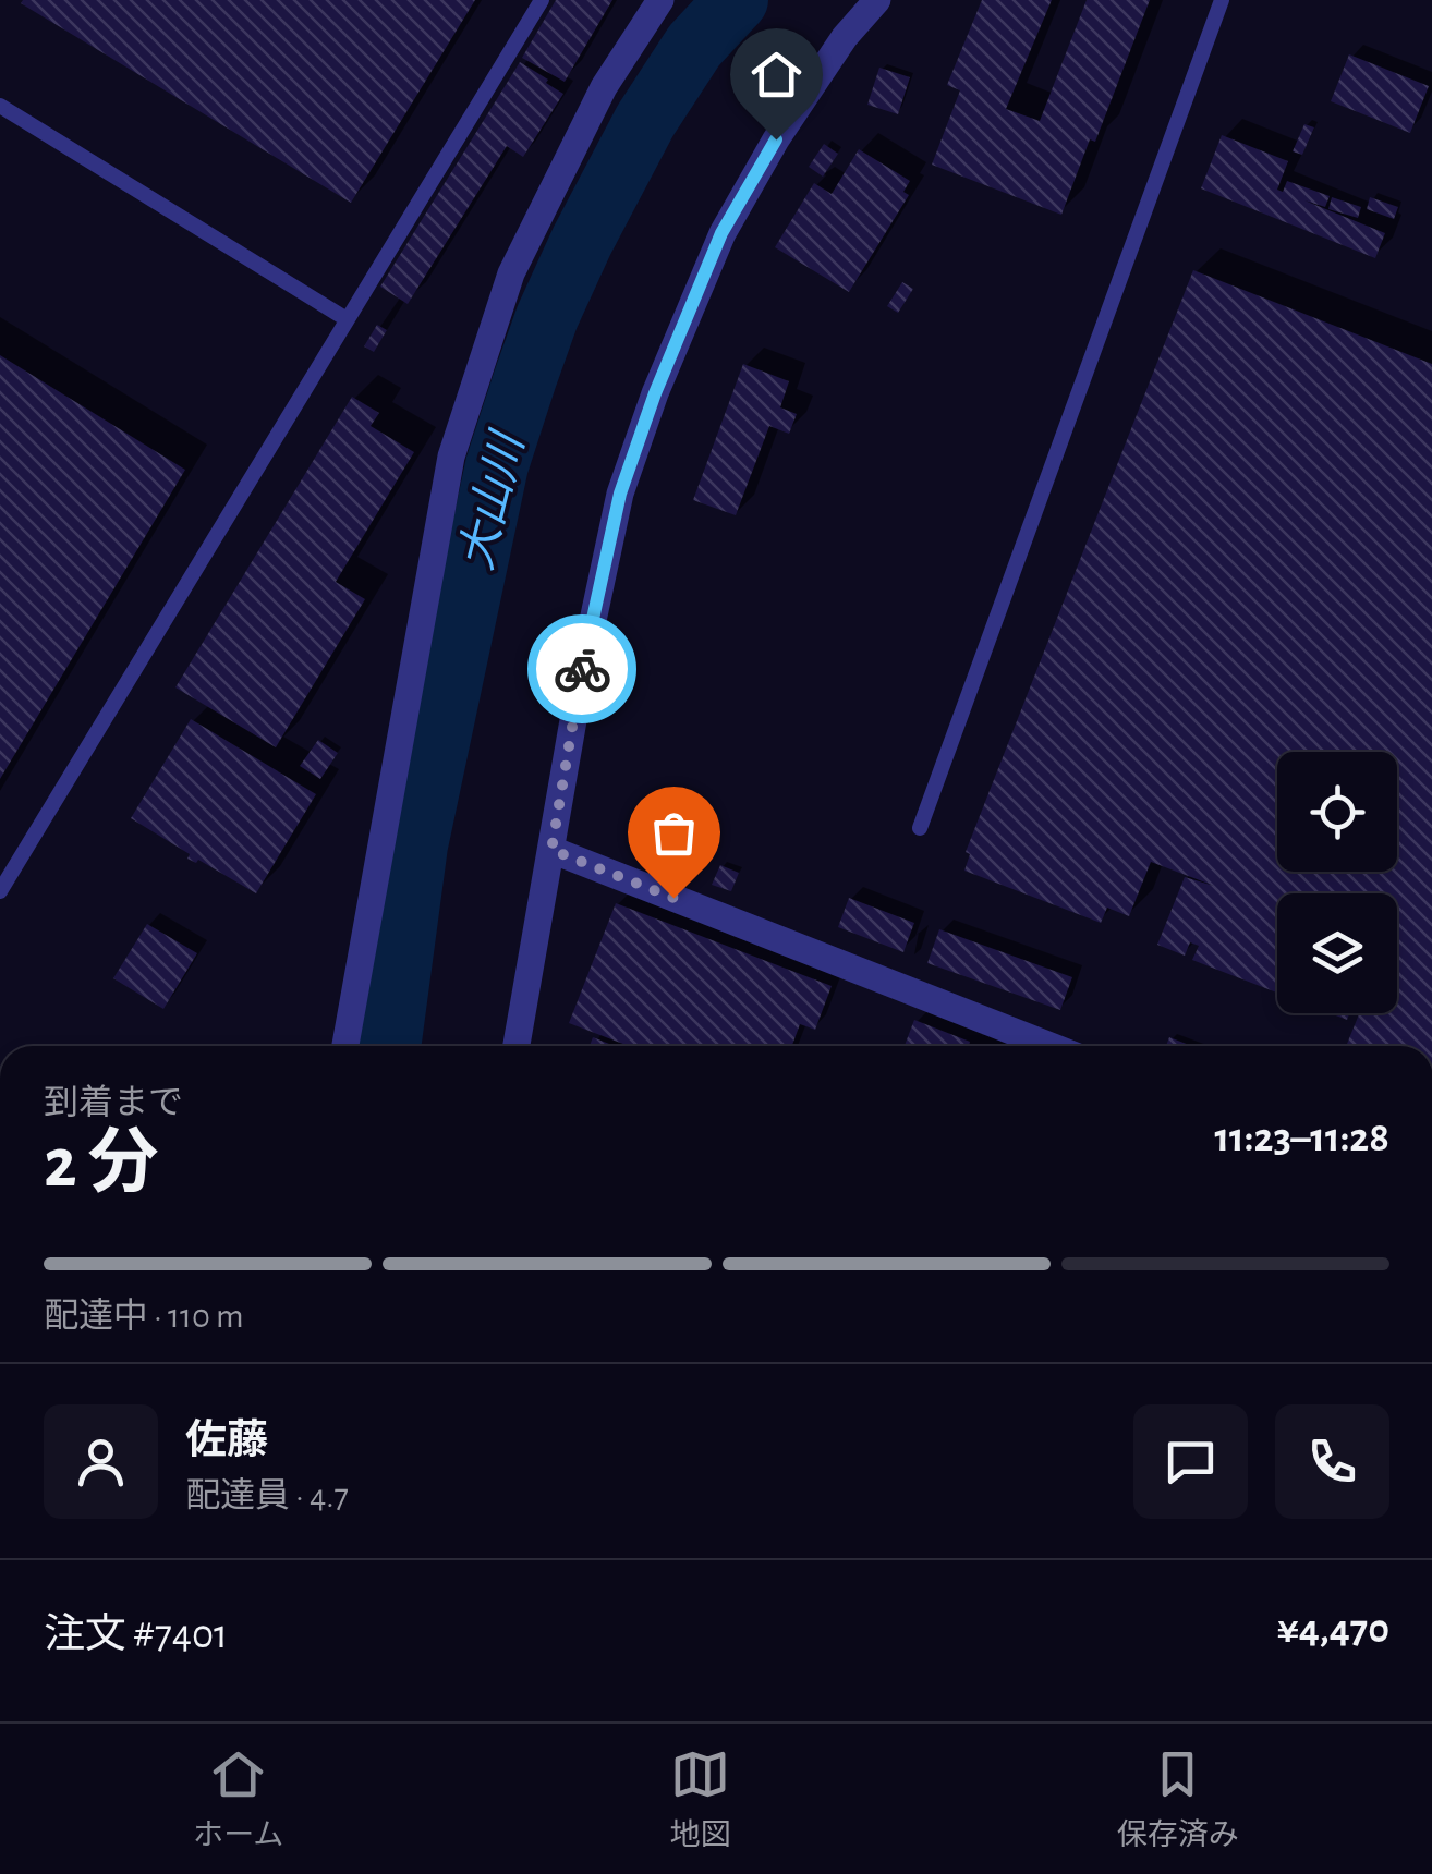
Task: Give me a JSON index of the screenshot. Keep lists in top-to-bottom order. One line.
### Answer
{"water":["大山川"],"page":{"heading":["2 分","到着まで","11:23–11:28"],"panel":["佐藤","配達員 · 4.7","注文 #7401","¥4,470"],"bar":"配達中 · 110 m","tabs":["ホーム","地図","保存済み"]}}
